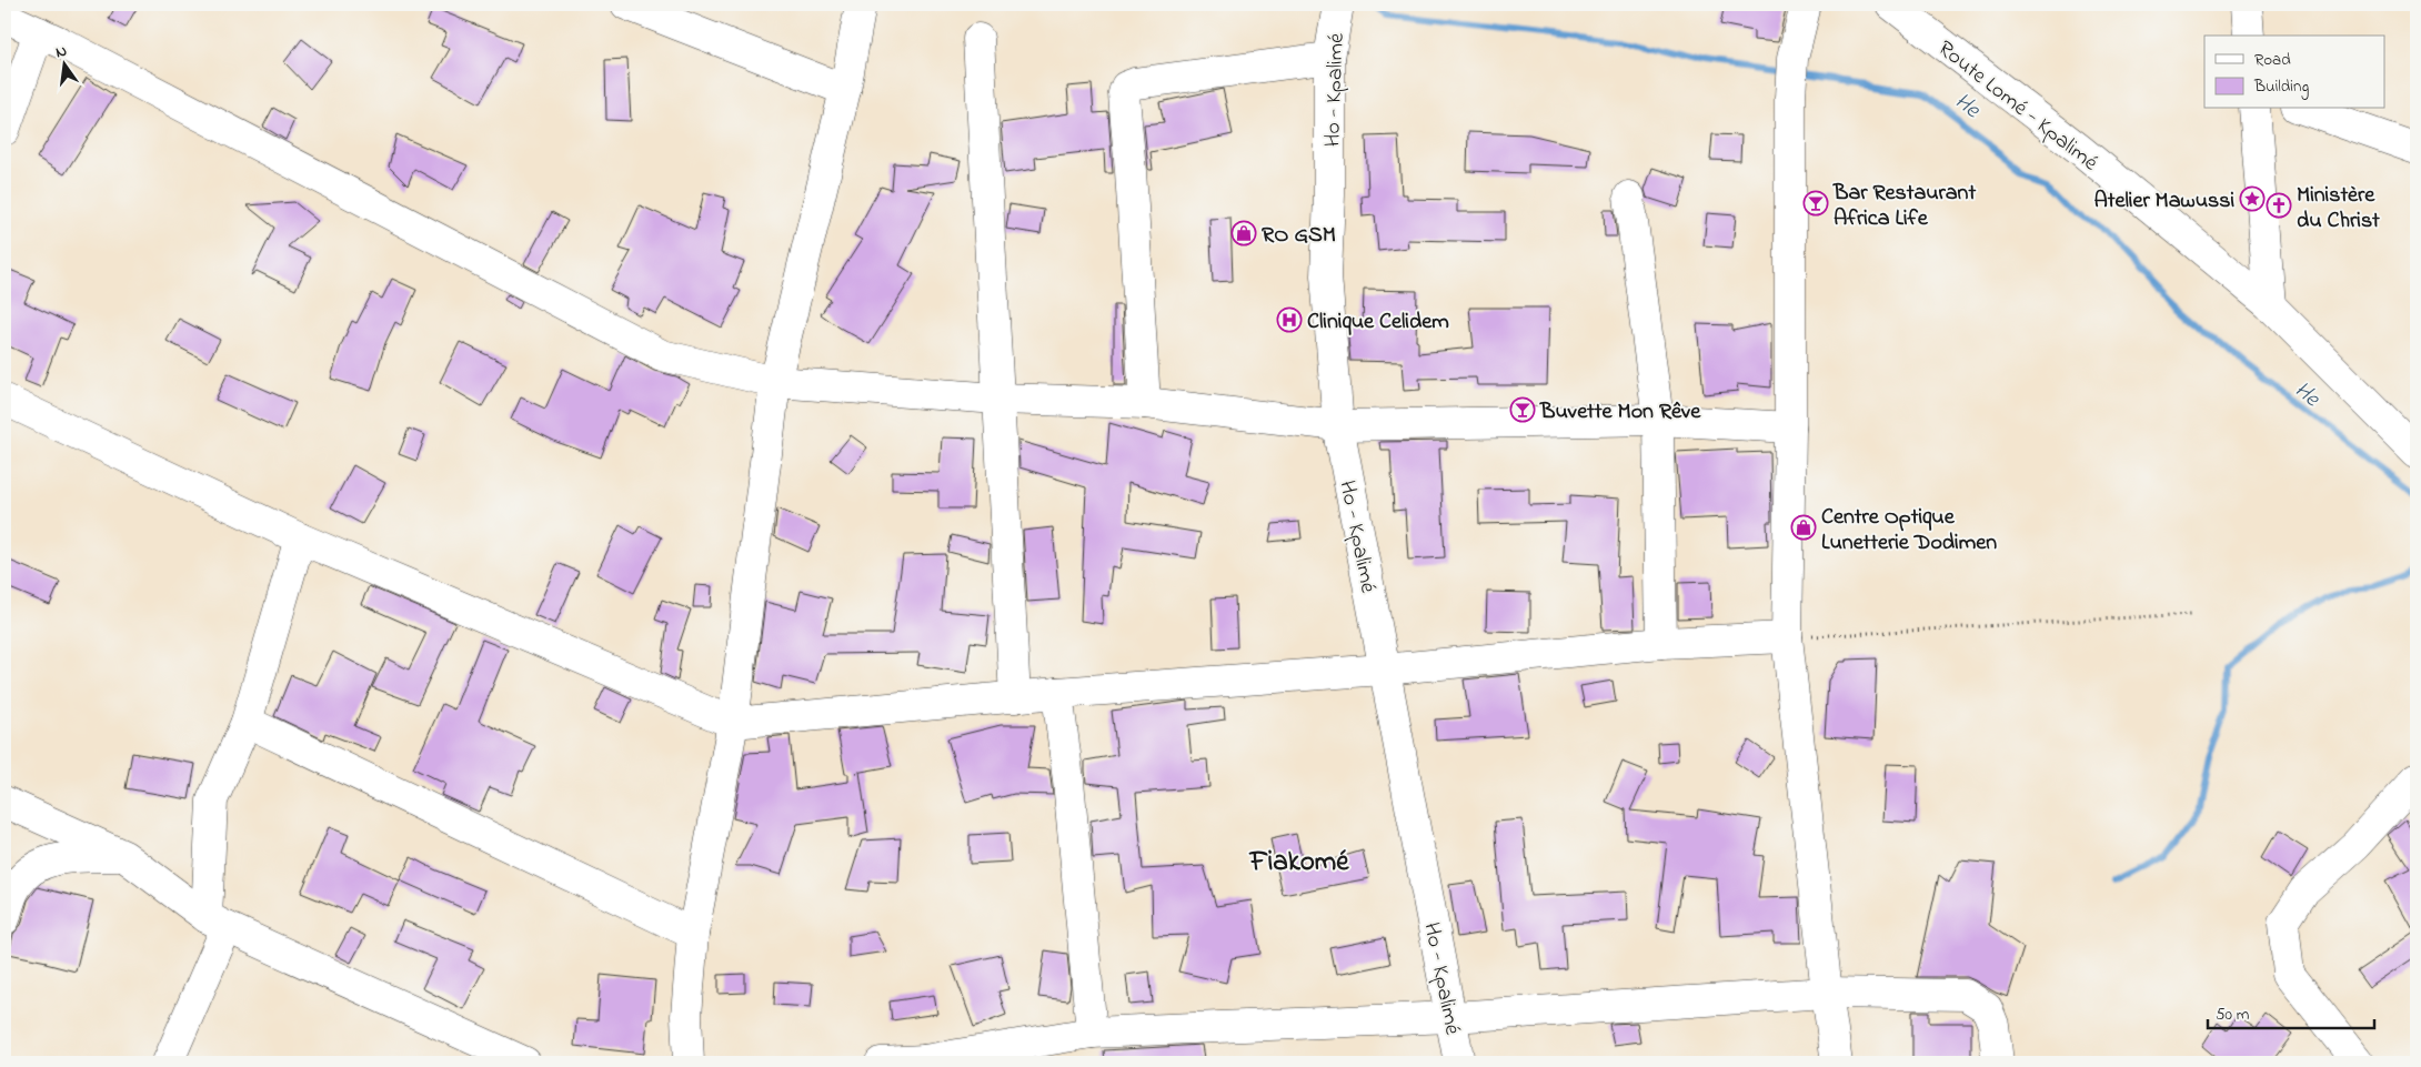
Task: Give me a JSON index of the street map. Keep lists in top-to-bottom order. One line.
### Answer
{"streets":{"street":["Ho - Kpalimé","Route Lomé - Kpalimé"]},"districts":["Fiakomé"],"water":["He"],"places":{"place":["Atelier Mawussi"],"bar":["Bar Restaurant Africa Life","Buvette Mon Rêve"],"church":["Ministère du Christ"],"shop":["RO GSM","Centre Optique Lunetterie Dodimen"],"hospital":["Clinique Celidem"]},"legend":["Road","Building"],"scale_bar":"50 m","north":"top"}
